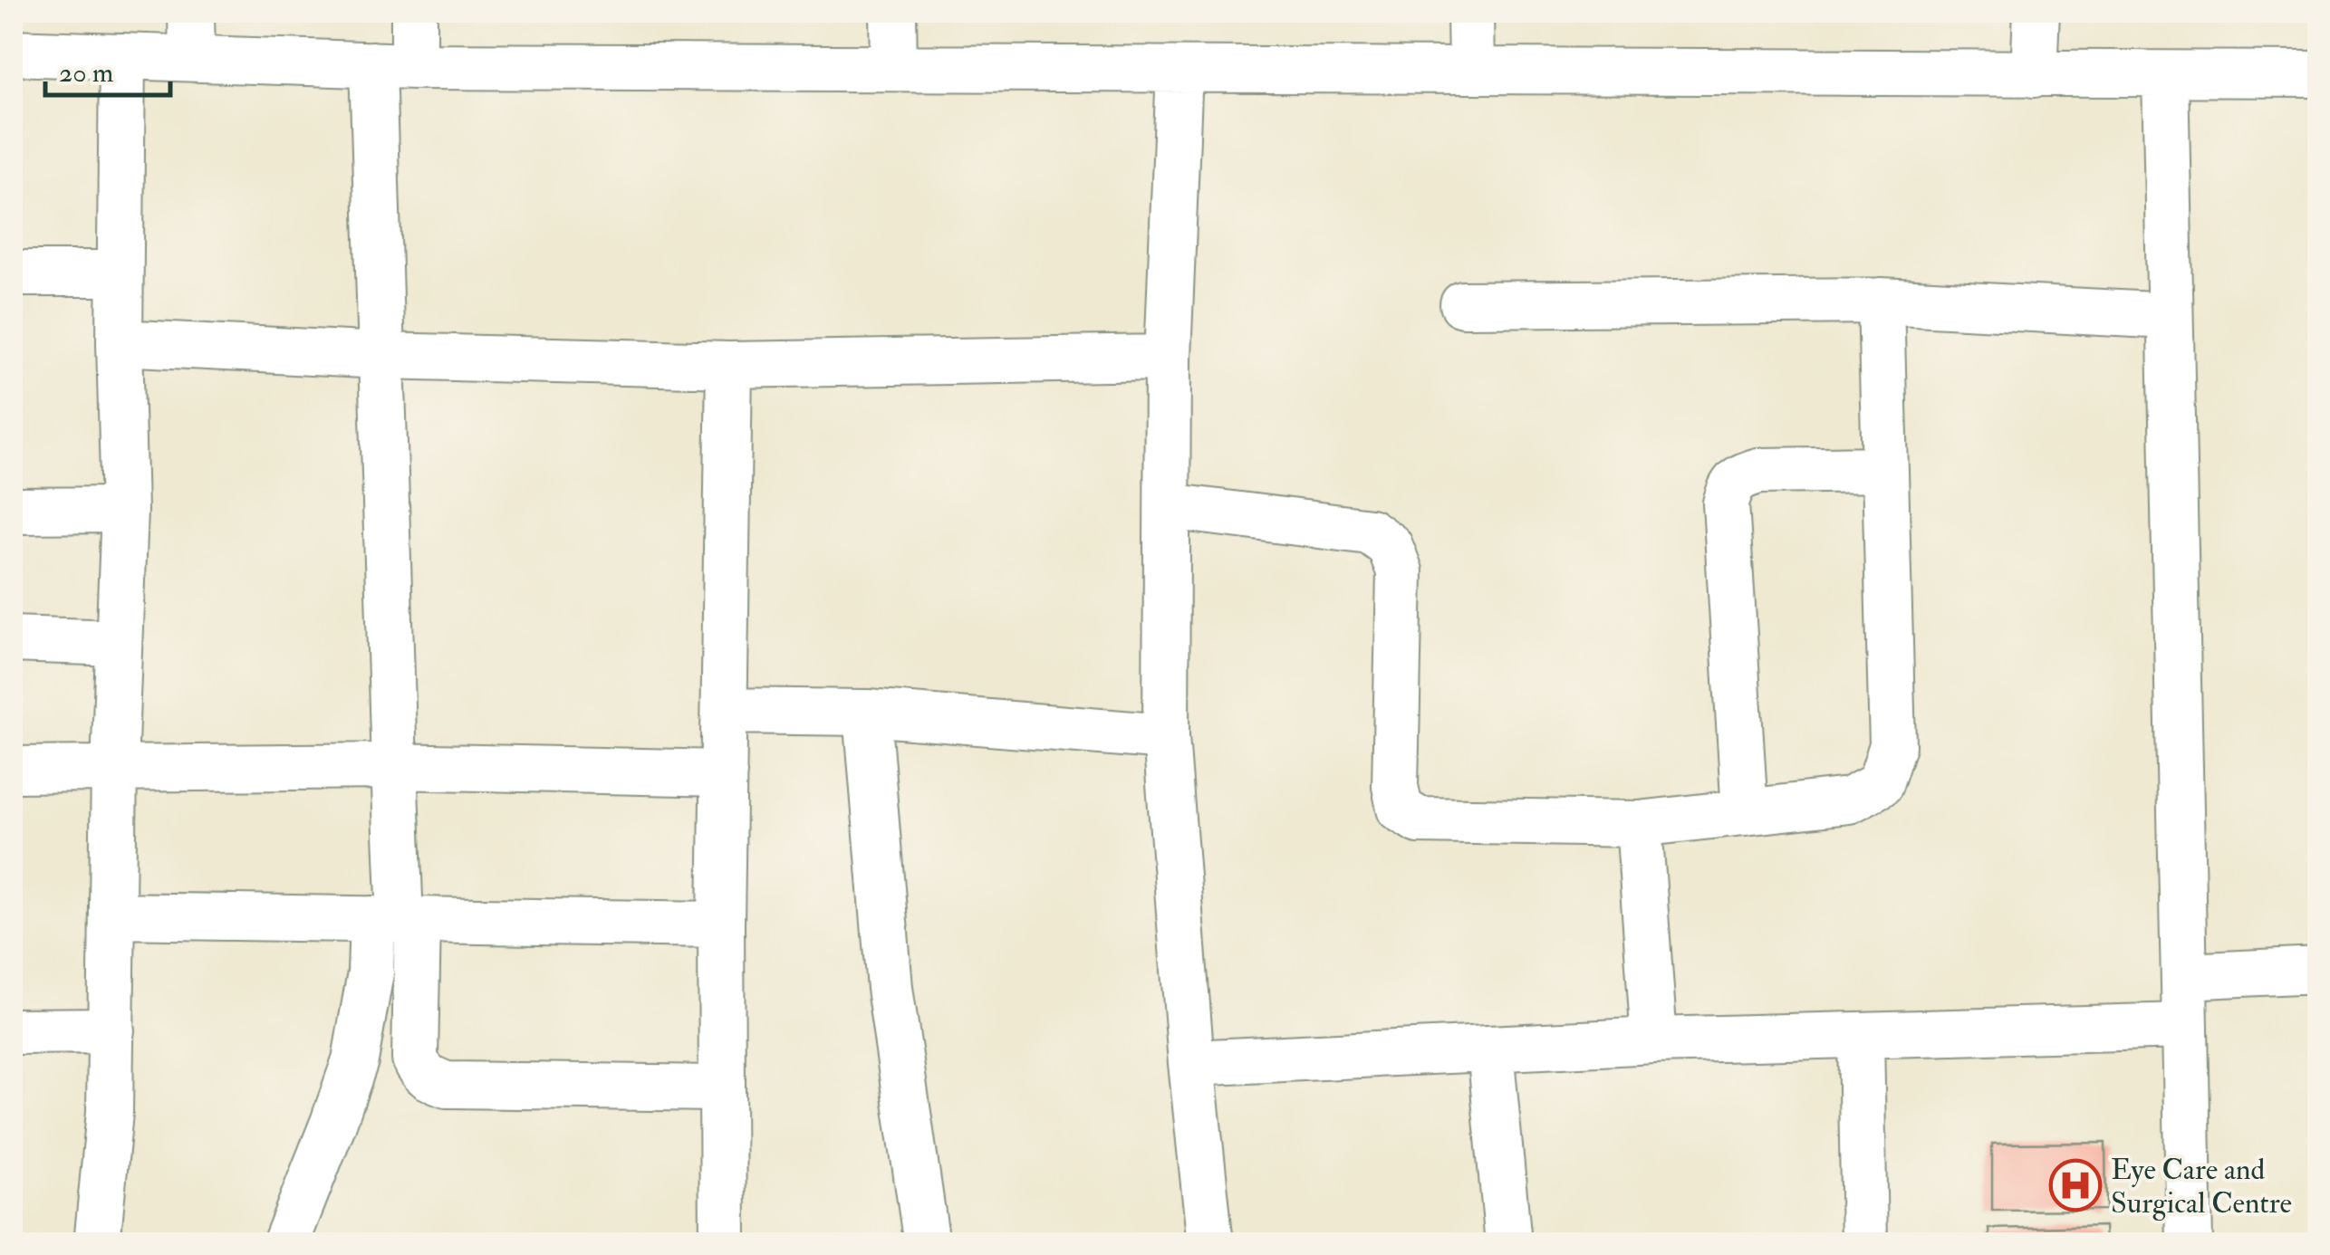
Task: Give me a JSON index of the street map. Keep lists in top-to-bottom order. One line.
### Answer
{"places":{"hospital":["Eye Care and Surgical Centre"]},"scale_bar":"20 m"}
